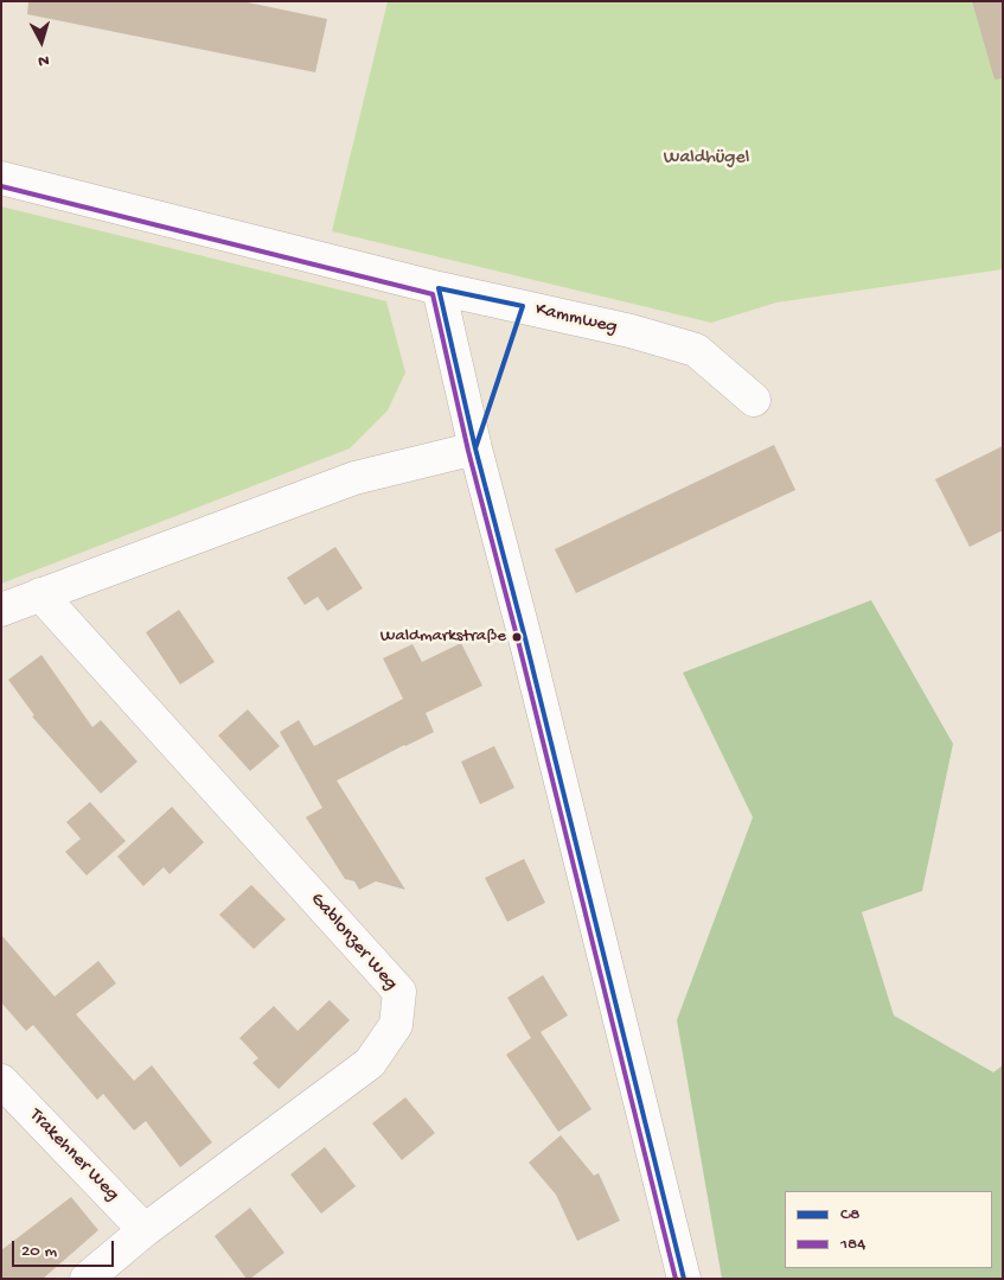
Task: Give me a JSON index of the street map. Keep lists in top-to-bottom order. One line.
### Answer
{"streets":{"street":["Kammweg","Gablonzer Weg","Trakehner Weg"]},"crossings":[["Gablonzer Weg","Trakehner Weg"]],"parks":["Waldhügel"],"places":["Waldmarkstraße"],"lines":["transit line 184","transit line C8"],"legend":["C8","184"],"scale_bar":"20 m","north":"bottom"}
